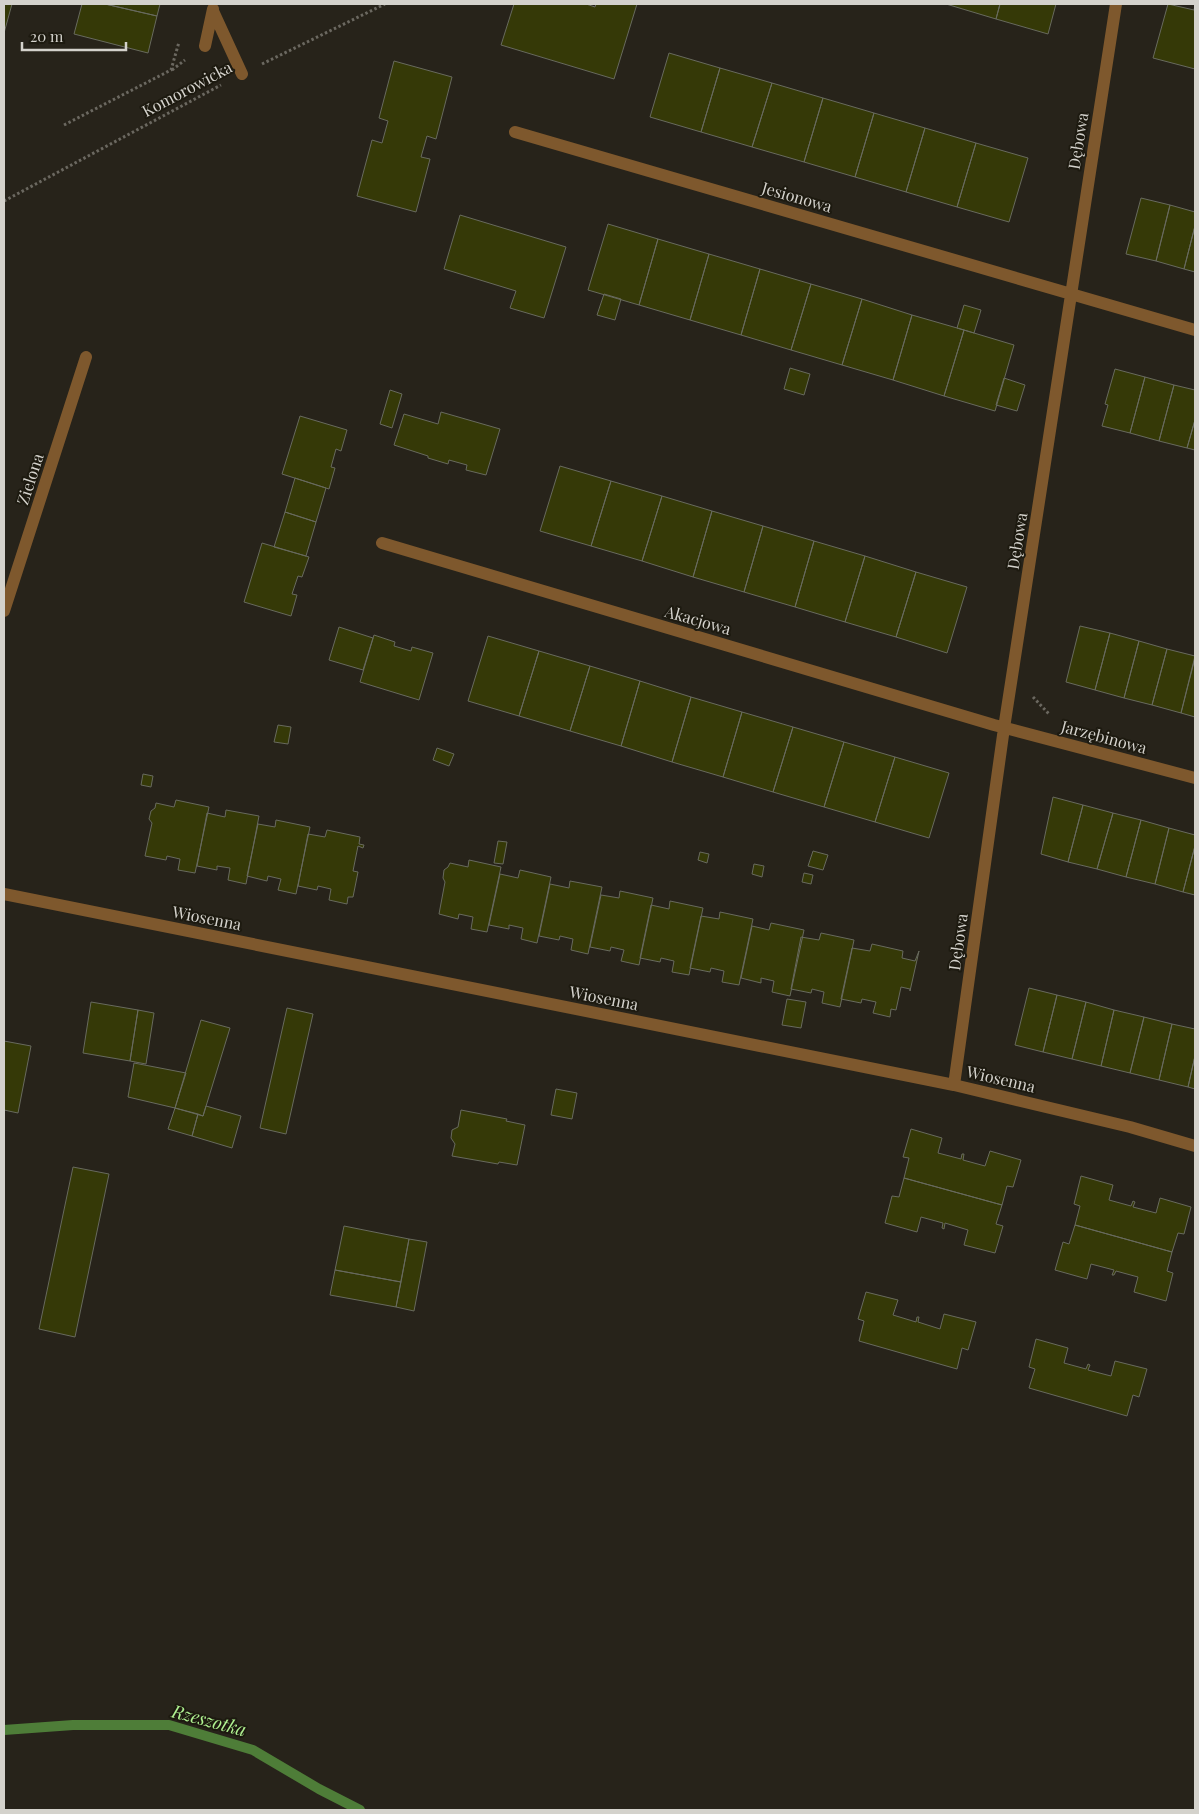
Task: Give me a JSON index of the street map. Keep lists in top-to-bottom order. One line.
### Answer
{"streets":{"street":["Dębowa","Jesionowa","Zielona","Akacjowa","Jarzębinowa","Wiosenna"],"path":["Komorowicka"]},"crossings":[["Dębowa","Jesionowa"],["Dębowa","Akacjowa"],["Dębowa","Jarzębinowa"],["Dębowa","Wiosenna"],["Akacjowa","Jarzębinowa"]],"water":["Rzeszotka"],"scale_bar":"20 m"}
